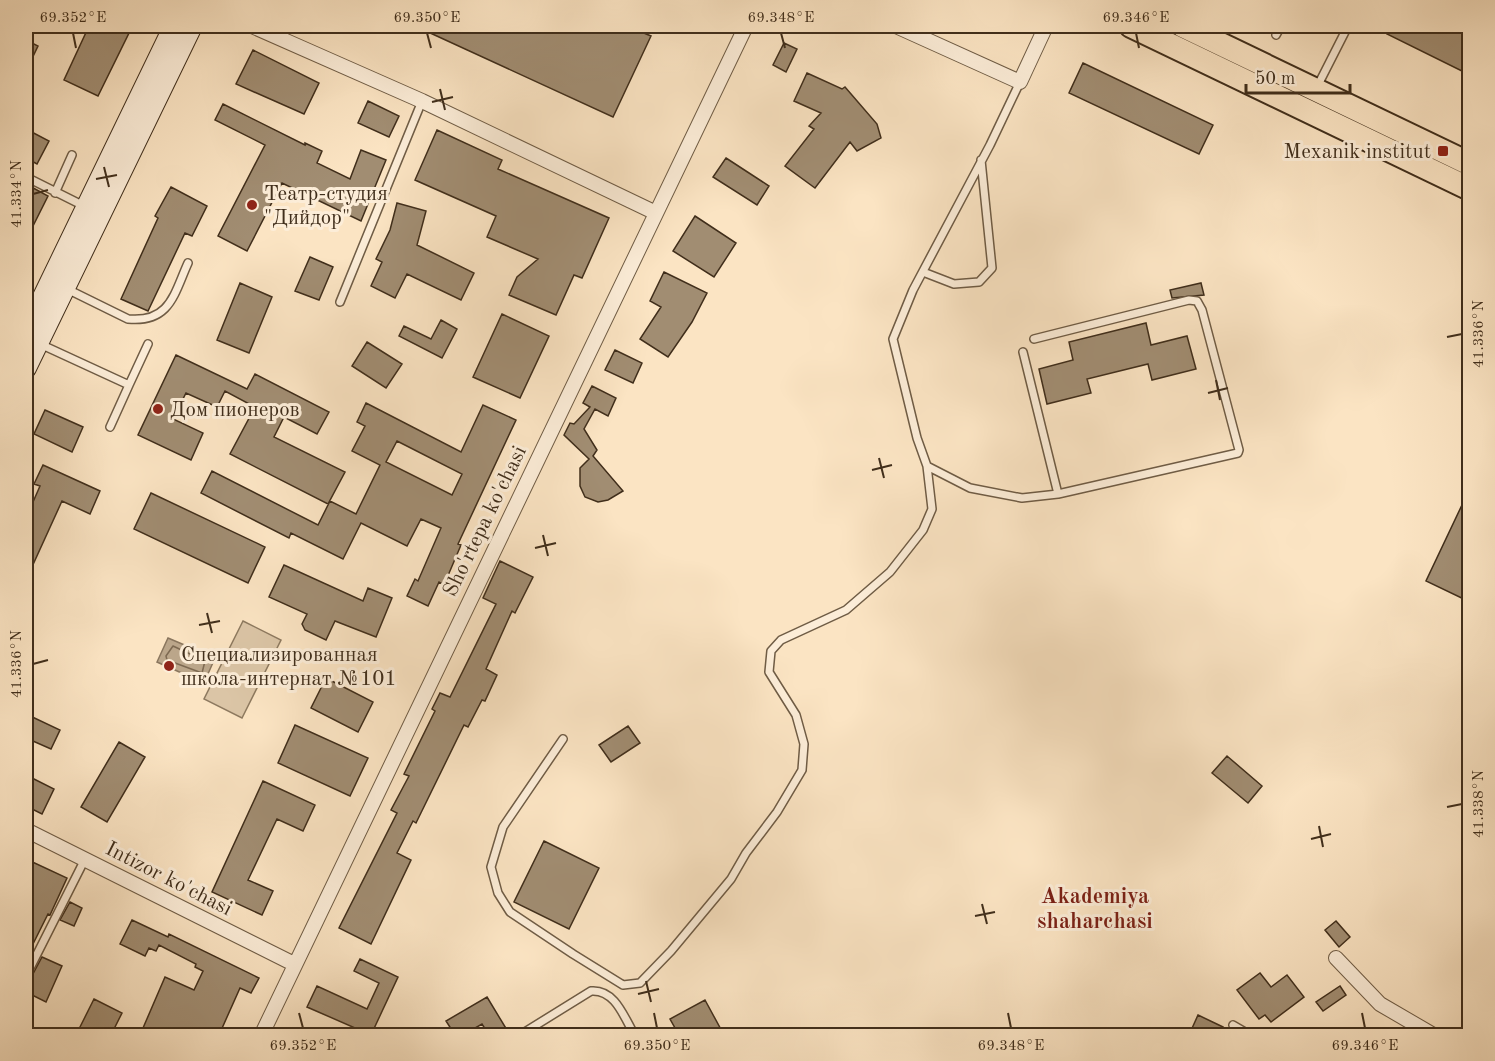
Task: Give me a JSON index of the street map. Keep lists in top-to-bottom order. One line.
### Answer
{"streets":{"street":["Sho'rtepa ko'chasi","Intizor ko'chasi"]},"crossings":[["Sho'rtepa ko'chasi","Intizor ko'chasi"]],"districts":["Akademiya shaharchasi"],"places":{"transit":["Mexanik institut"],"other":["Театр-студия \"Дийдор\"","Дом пионеров","Специализированная школа-интернат №101"]},"scale_bar":"50 m","coordinates":["69.352°E","69.350°E","69.348°E","69.346°E","41.334°N","41.336°N","41.338°N"]}
